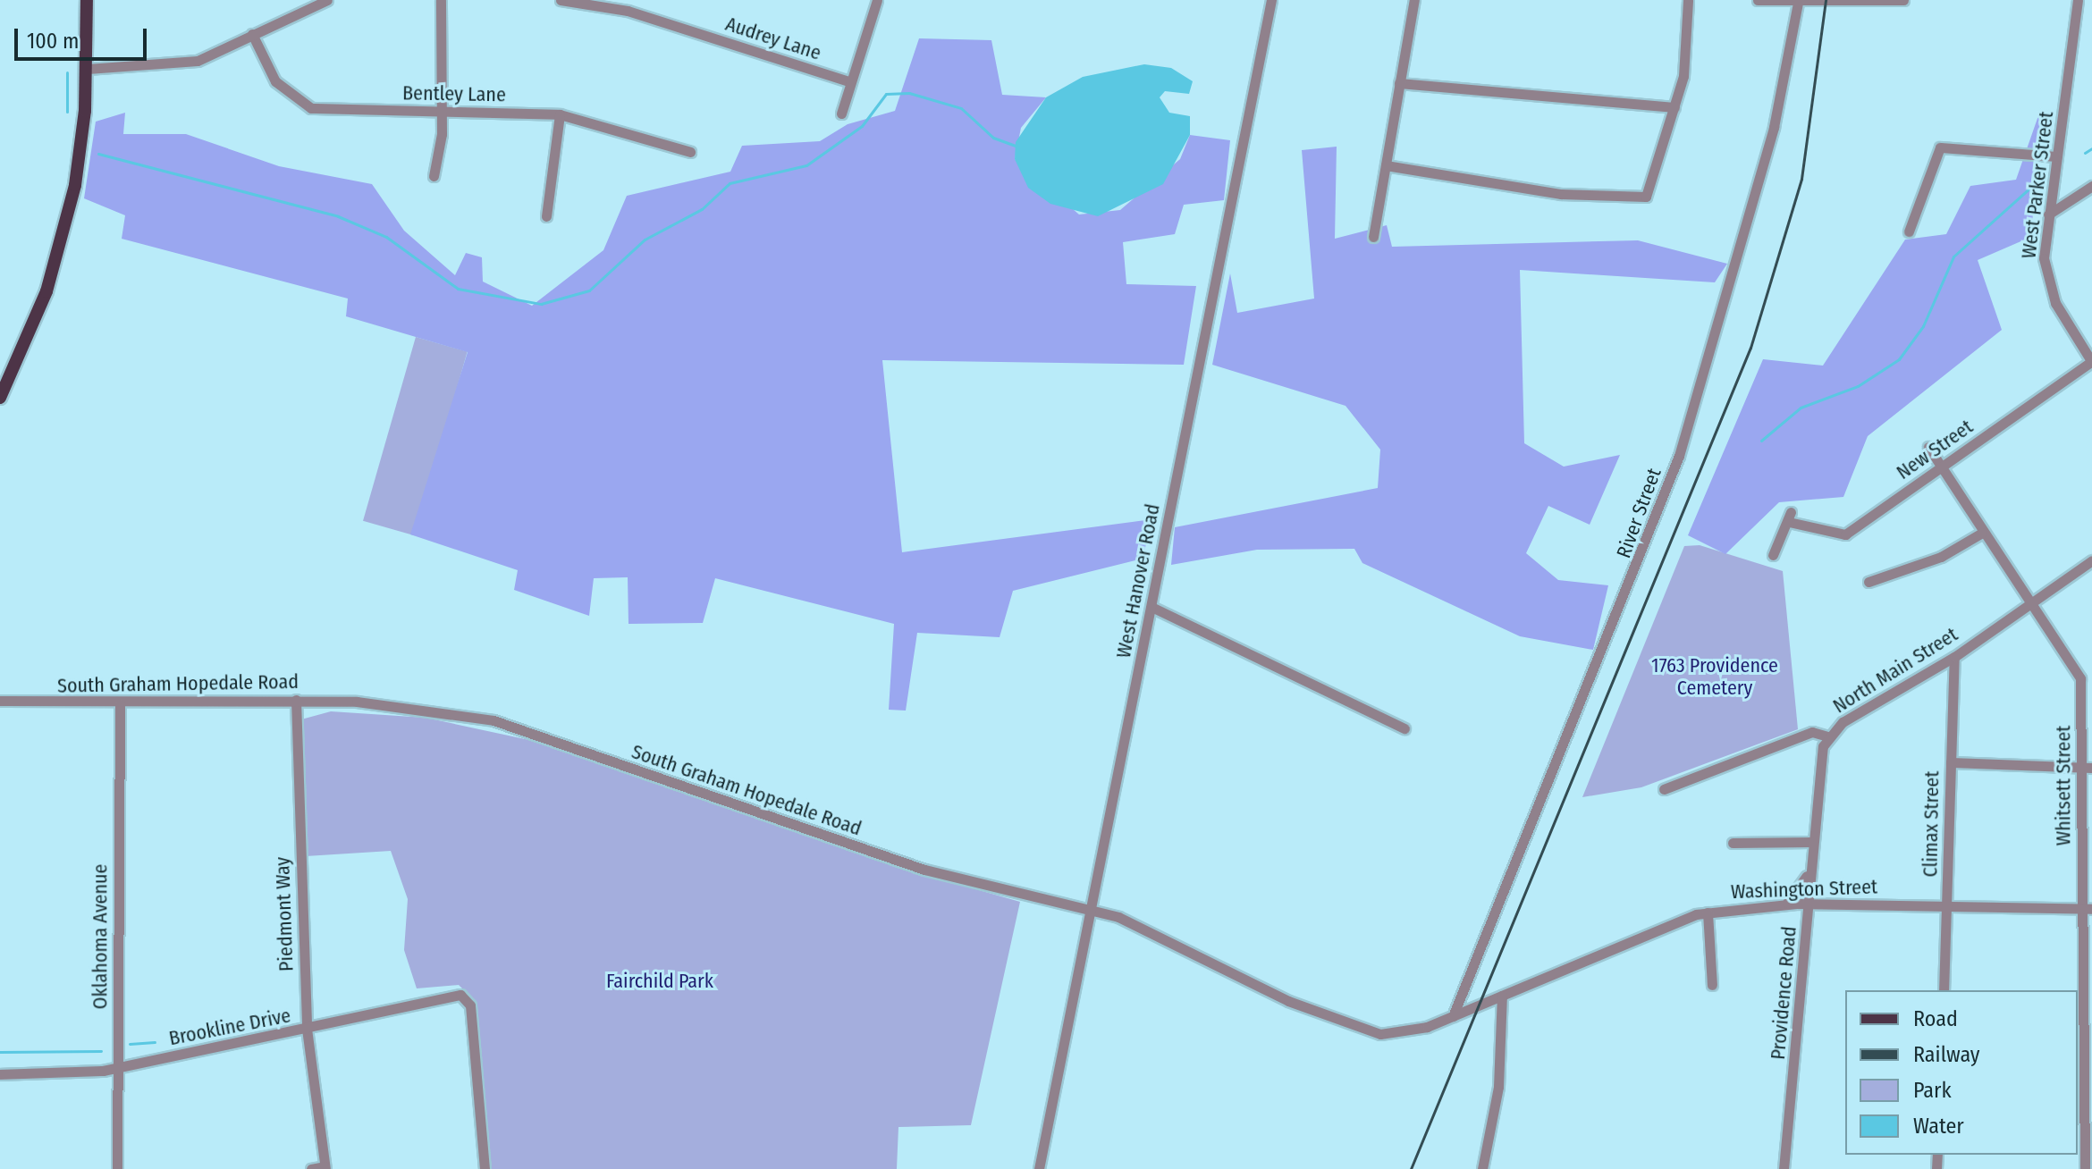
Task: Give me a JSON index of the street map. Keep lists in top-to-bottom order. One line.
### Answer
{"streets":{"street":["Audrey Lane","Bentley Lane","West Parker Street","New Street","River Street","West Hanover Road","North Main Street","South Graham Hopedale Road","Whitsett Street","Climax Street","Washington Street","Piedmont Way","Oklahoma Avenue","Providence Road","Brookline Drive"]},"crossings":[["West Parker Street","New Street"],["New Street","Whitsett Street"],["River Street","South Graham Hopedale Road"],["River Street","Washington Street"],["West Hanover Road","South Graham Hopedale Road"],["North Main Street","Whitsett Street"],["North Main Street","Climax Street"],["North Main Street","Providence Road"],["South Graham Hopedale Road","Washington Street"],["South Graham Hopedale Road","Piedmont Way"],["South Graham Hopedale Road","Oklahoma Avenue"],["Whitsett Street","Washington Street"],["Climax Street","Washington Street"],["Washington Street","Providence Road"],["Piedmont Way","Brookline Drive"],["Oklahoma Avenue","Brookline Drive"]],"parks":["1763 Providence Cemetery","Fairchild Park"],"legend":["Road","Railway","Park","Water"],"scale_bar":"100 m"}
